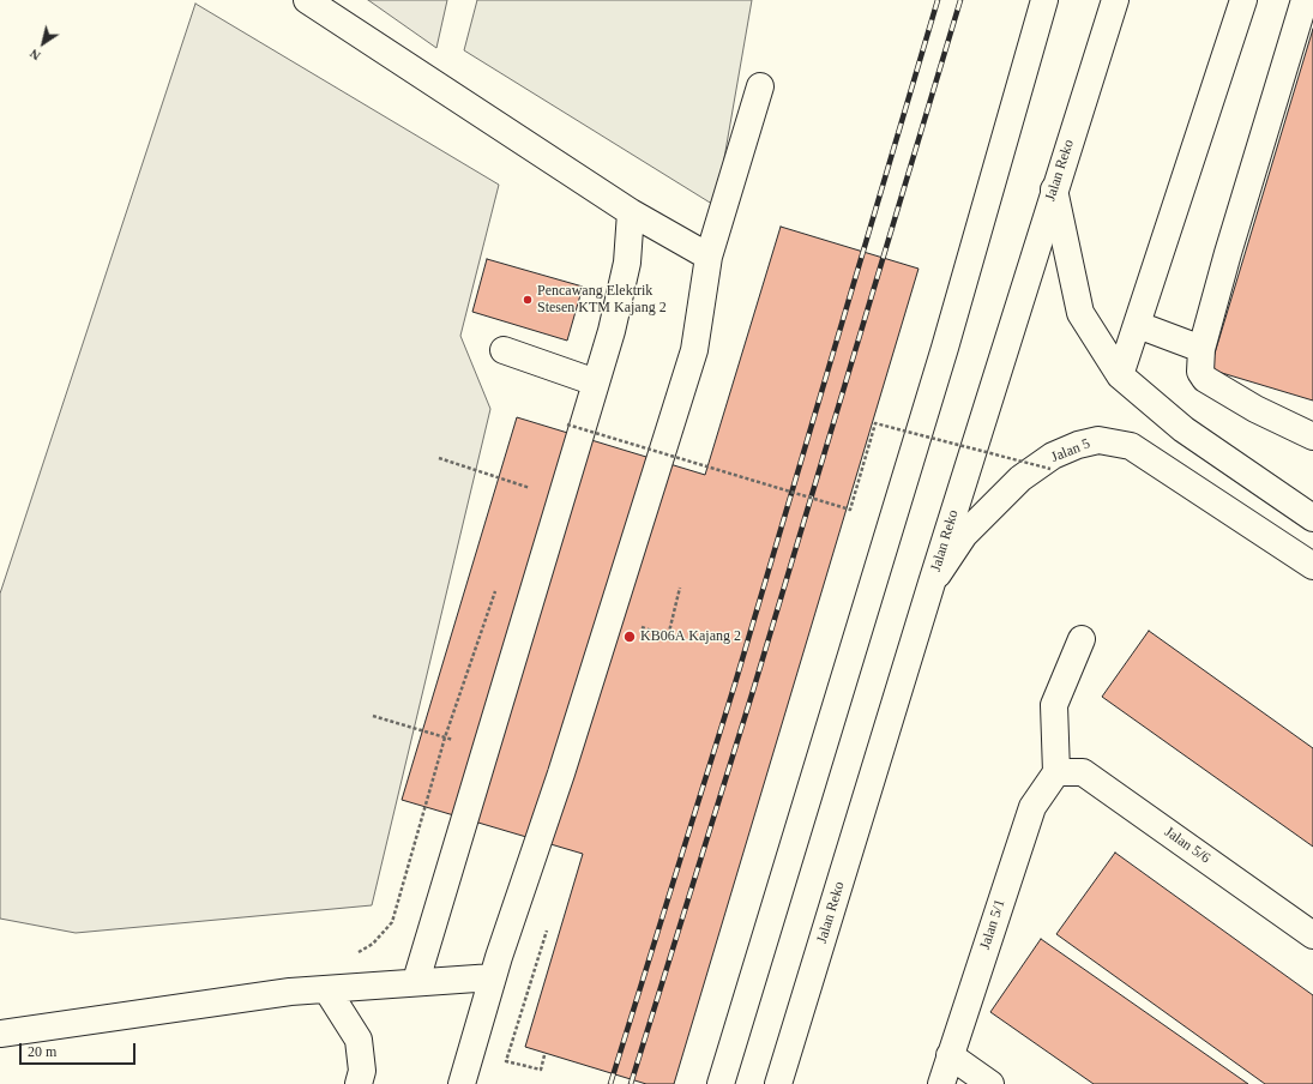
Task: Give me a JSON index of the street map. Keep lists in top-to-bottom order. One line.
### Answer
{"streets":{"street":["Jalan Reko","Jalan 5","Jalan 5/6","Jalan 5/1"]},"crossings":[["Jalan Reko","Jalan 5"],["Jalan 5/6","Jalan 5/1"]],"places":["Pencawang Elektrik Stesen KTM Kajang 2","KB06A Kajang 2"],"scale_bar":"20 m","north":"bottom left"}
